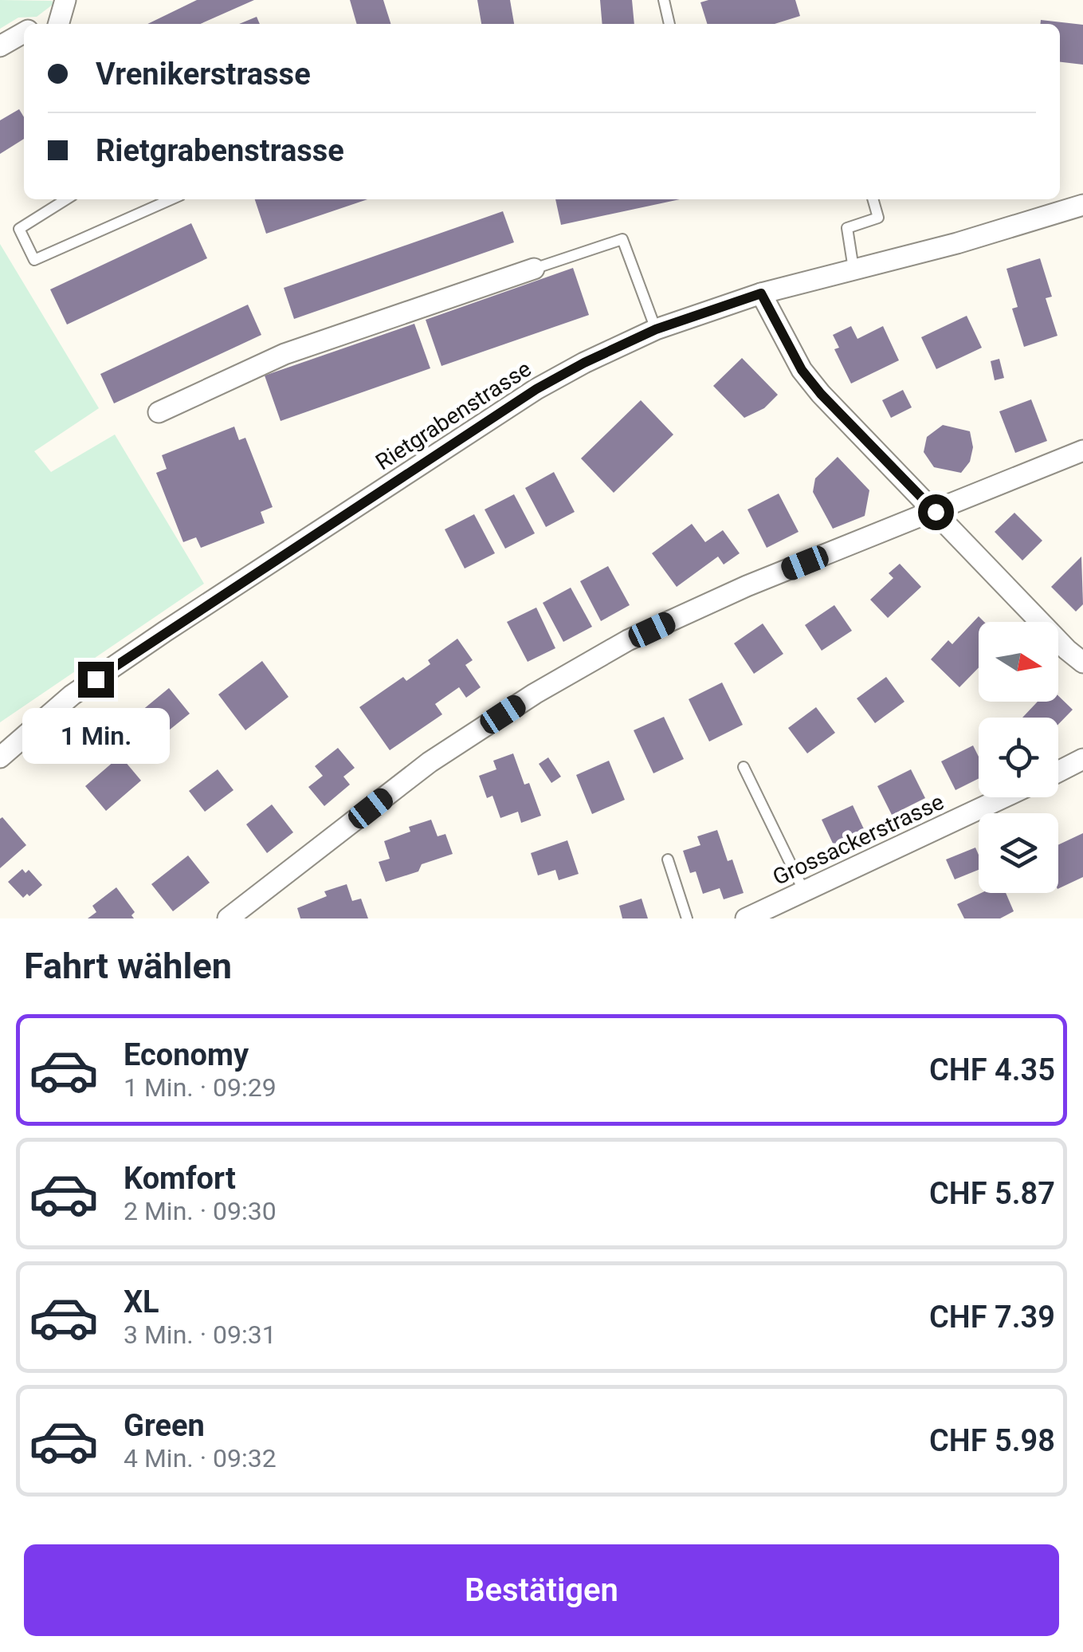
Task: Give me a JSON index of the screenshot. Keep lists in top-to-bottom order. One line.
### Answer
{"streets":{"street":["Rietgrabenstrasse","Grossackerstrasse"]},"north":"right","page":{"banner":["Vrenikerstrasse","Rietgrabenstrasse"],"bubble":"1 Min.","heading":"Fahrt wählen","list":[{"name":"Economy","note":"1 Min. · 09:29","value":"CHF 4.35"},{"name":"Komfort","note":"2 Min. · 09:30","value":"CHF 5.87"},{"name":"XL","note":"3 Min. · 09:31","value":"CHF 7.39"},{"name":"Green","note":"4 Min. · 09:32","value":"CHF 5.98"}],"buttons":"Bestätigen"}}
